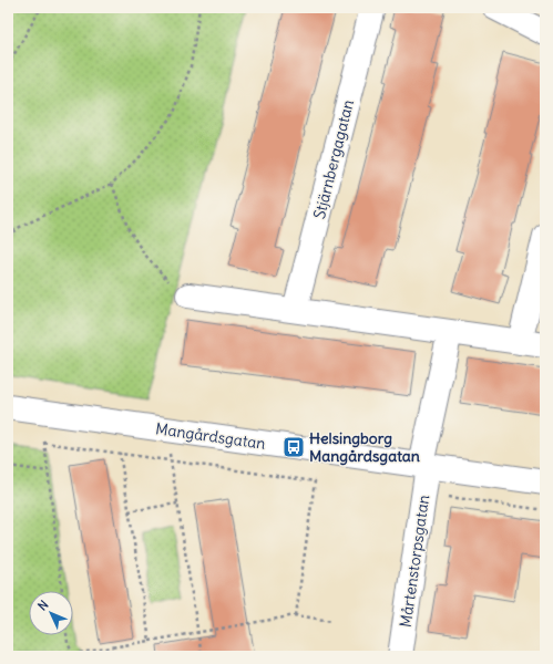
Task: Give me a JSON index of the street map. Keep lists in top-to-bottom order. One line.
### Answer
{"streets":{"street":["Stjärnbergagatan","Mangårdsgatan","Mårtenstorpsgatan"]},"crossings":[["Mangårdsgatan","Mårtenstorpsgatan"]],"places":{"bus stop":["Helsingborg Mangårdsgatan"]},"north":"top left"}
